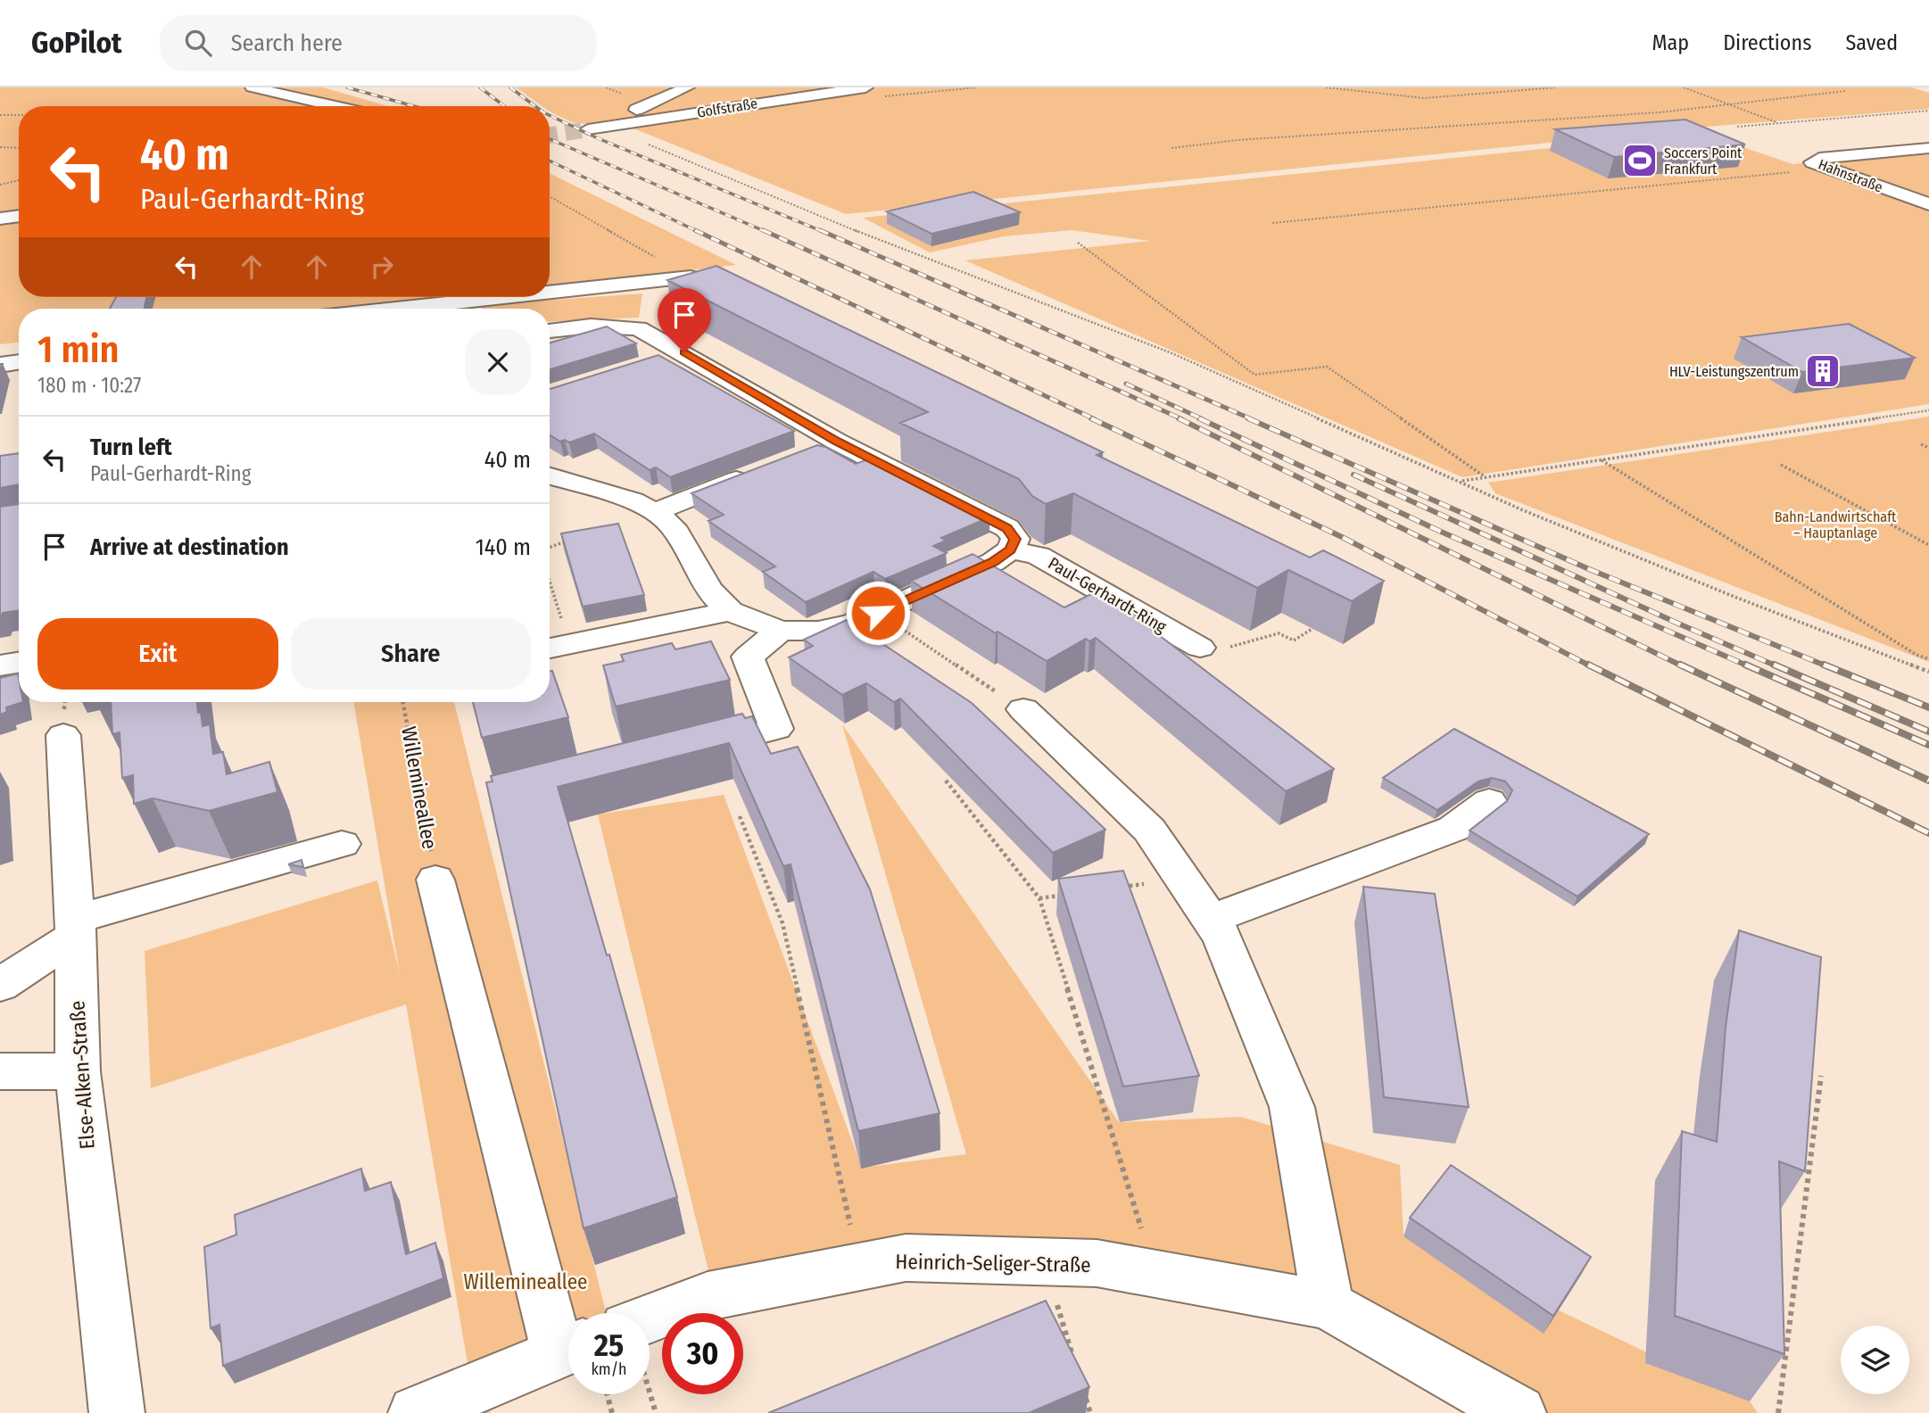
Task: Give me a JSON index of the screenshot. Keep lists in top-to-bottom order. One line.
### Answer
{"streets":{"street":["Golfstraße","Hahnstraße","Paul-Gerhardt-Ring","Else-Alken-Straße","Heinrich-Seliger-Straße"],"path":["Willemineallee"]},"parks":["Bahn-Landwirtschaft – Hauptanlage","Willemineallee"],"places":{"sports":["Soccers Point Frankfurt"],"building":["HLV-Leistungszentrum"]},"page":{"header":"GoPilot","search":"Search here","nav":["Map","Directions","Saved"],"turn":["40 m","Paul-Gerhardt-Ring"],"heading":["1 min","180 m · 10:27"],"list":[{"name":"Turn left","note":"Paul-Gerhardt-Ring","value":"40 m"},{"name":"Arrive at destination","value":"140 m"}],"buttons":["Exit","Share"],"speed":"25 km/h","limit":"30"}}
